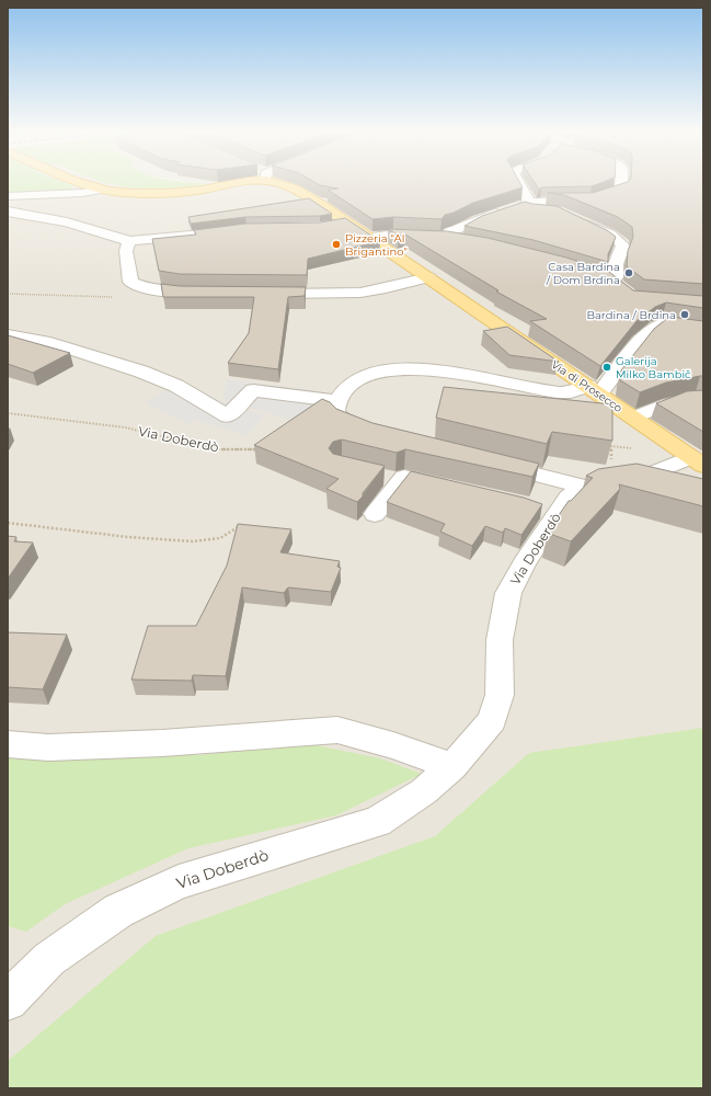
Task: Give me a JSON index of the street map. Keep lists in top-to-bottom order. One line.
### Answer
{"streets":{"main road":["Via di Prosecco"],"street":["Via Doberdò"]},"crossings":[["Via di Prosecco","Via Doberdò"]],"places":["Pizzeria \"Al Brigantino\"","Casa Bardina / Dom Brdina","Bardina / Brdina","Galerija Milko Bambič"]}
